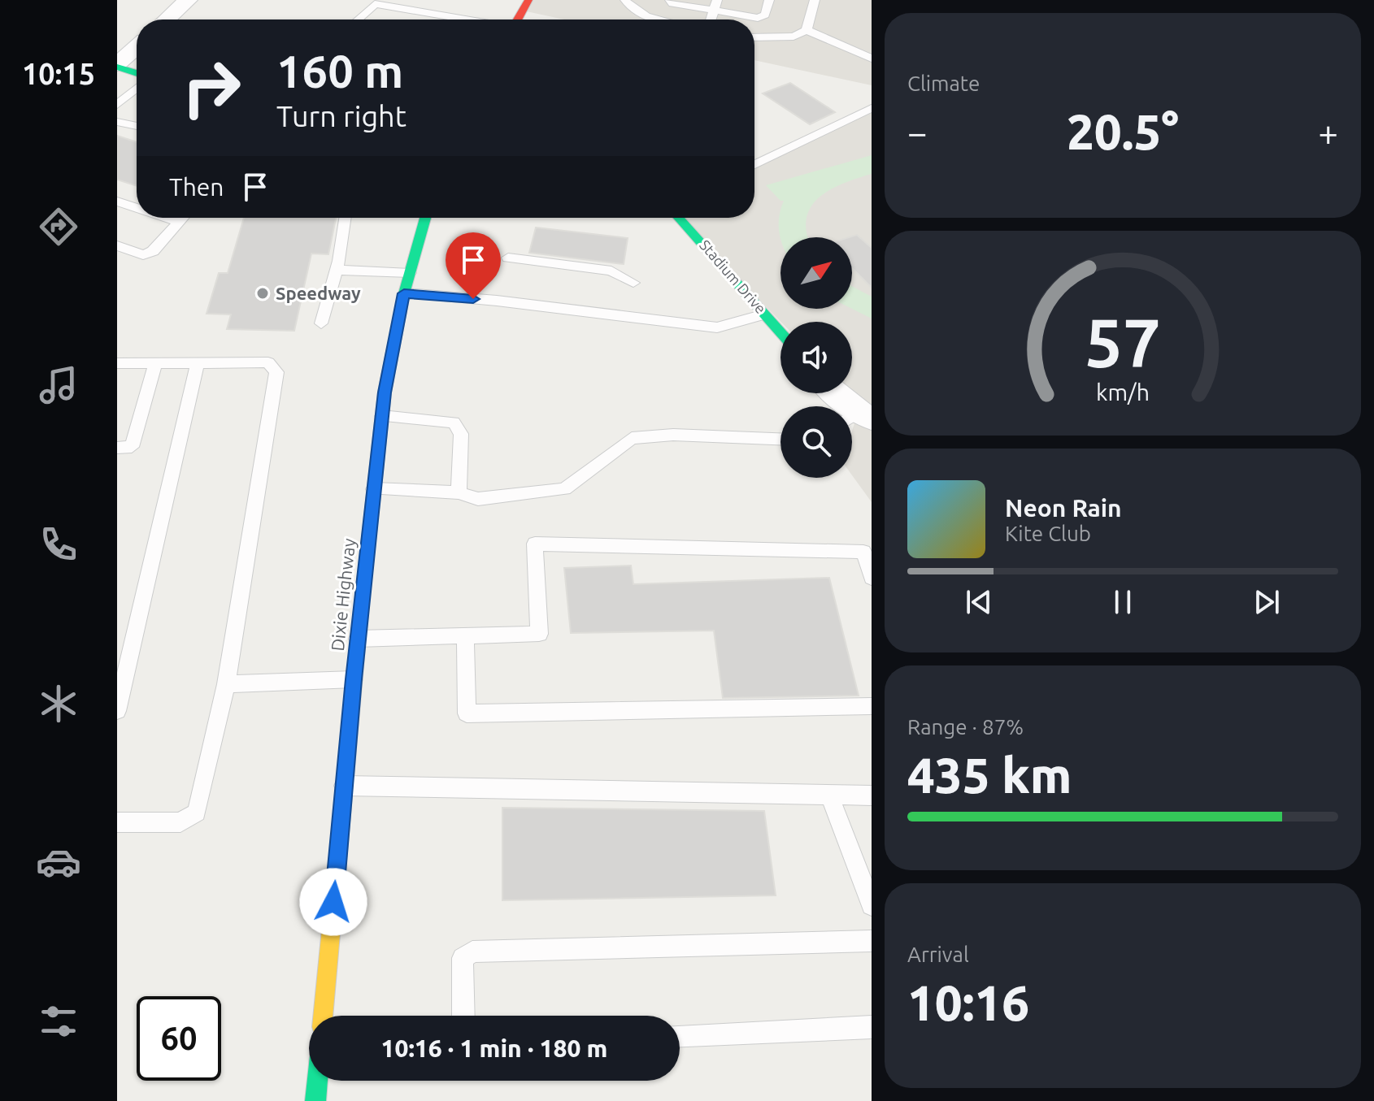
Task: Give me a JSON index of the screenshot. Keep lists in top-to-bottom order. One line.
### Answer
{"streets":{"main road":["Stadium Drive","Dixie Highway"]},"places":["Speedway"],"north":"top right","page":{"tabs":"10:15","tile":["Climate",["Range · 87%","435 km"],["Arrival","10:16"]],"turn":["160 m","Turn right"],"heat":["−","20.5°","+"],"then":"Then","song":["Neon Rain","Kite Club"],"limit":"60","trip":"10:16 · 1 min · 180 m","gauge":["57","km/h"]}}
